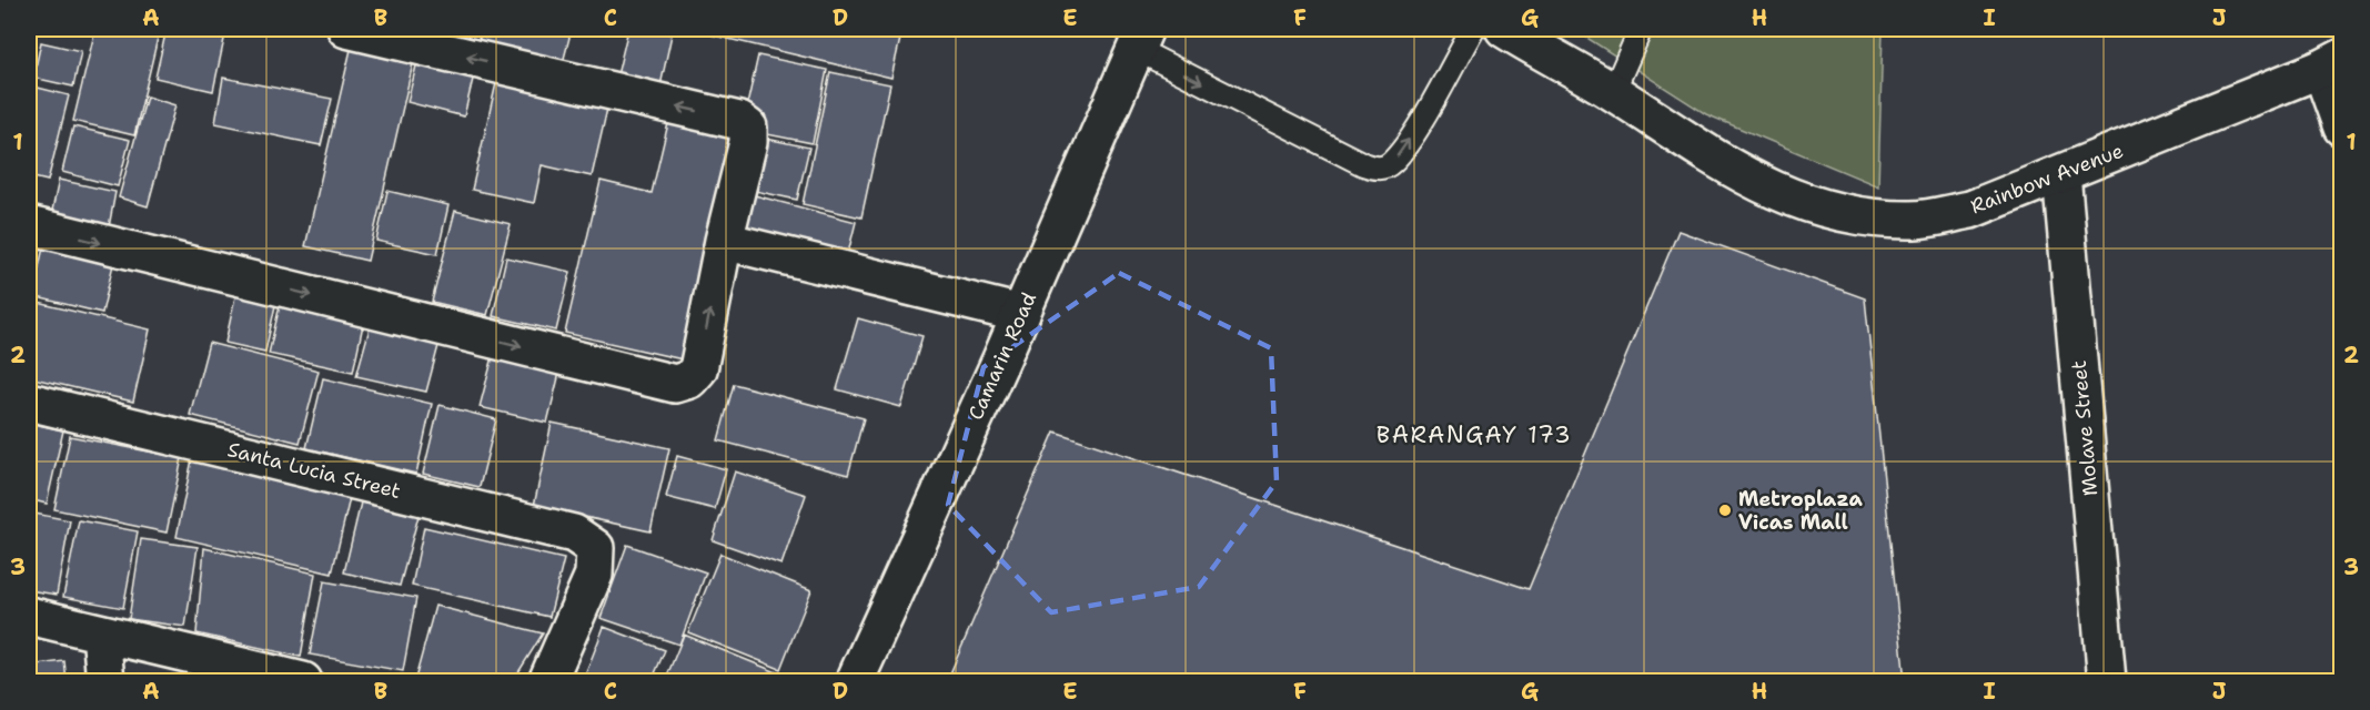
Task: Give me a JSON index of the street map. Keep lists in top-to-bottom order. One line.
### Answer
{"streets":{"street":["Rainbow Avenue","Camarin Road","Molave Street","Santa Lucia Street"]},"crossings":[["Rainbow Avenue","Molave Street"]],"districts":["BARANGAY 173"],"places":["Metroplaza Vicas Mall"],"grid":{"columns":["A","B","C","D","E","F","G","H","I","J"],"rows":["1","2","3"]}}
